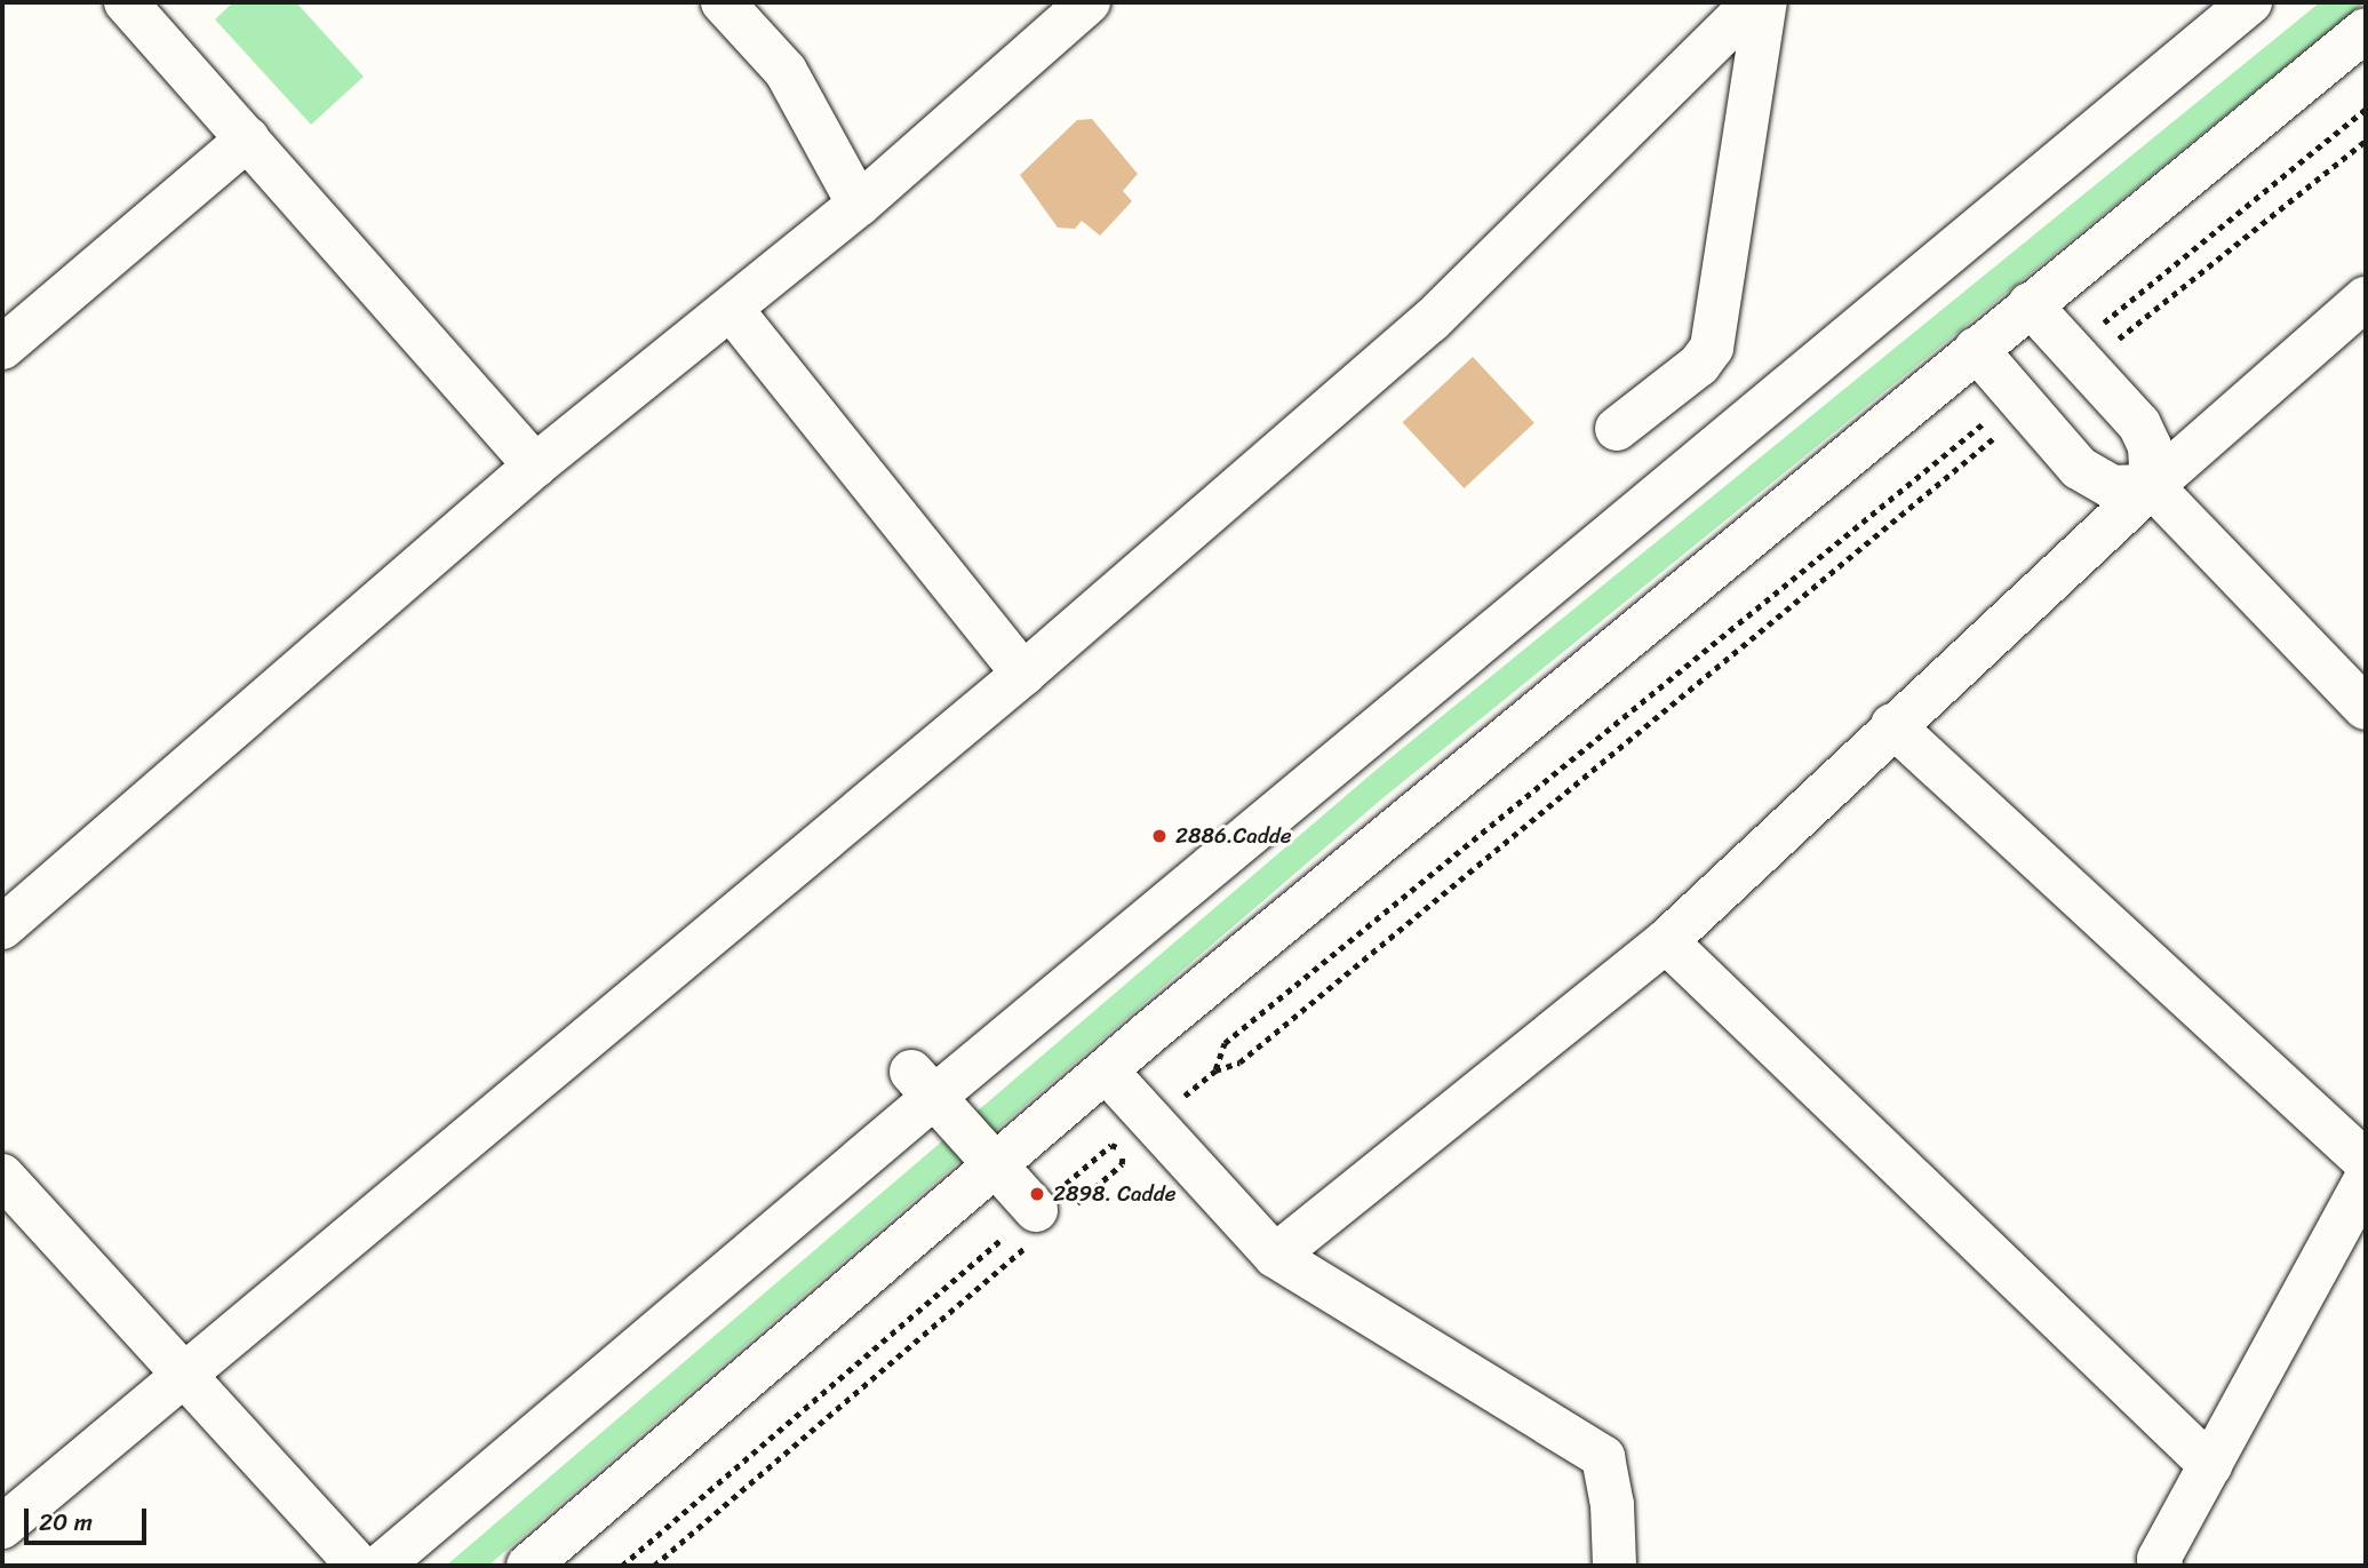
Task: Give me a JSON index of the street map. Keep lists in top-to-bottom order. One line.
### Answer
{"places":["2886.Cadde","2898. Cadde"],"scale_bar":"20 m"}
